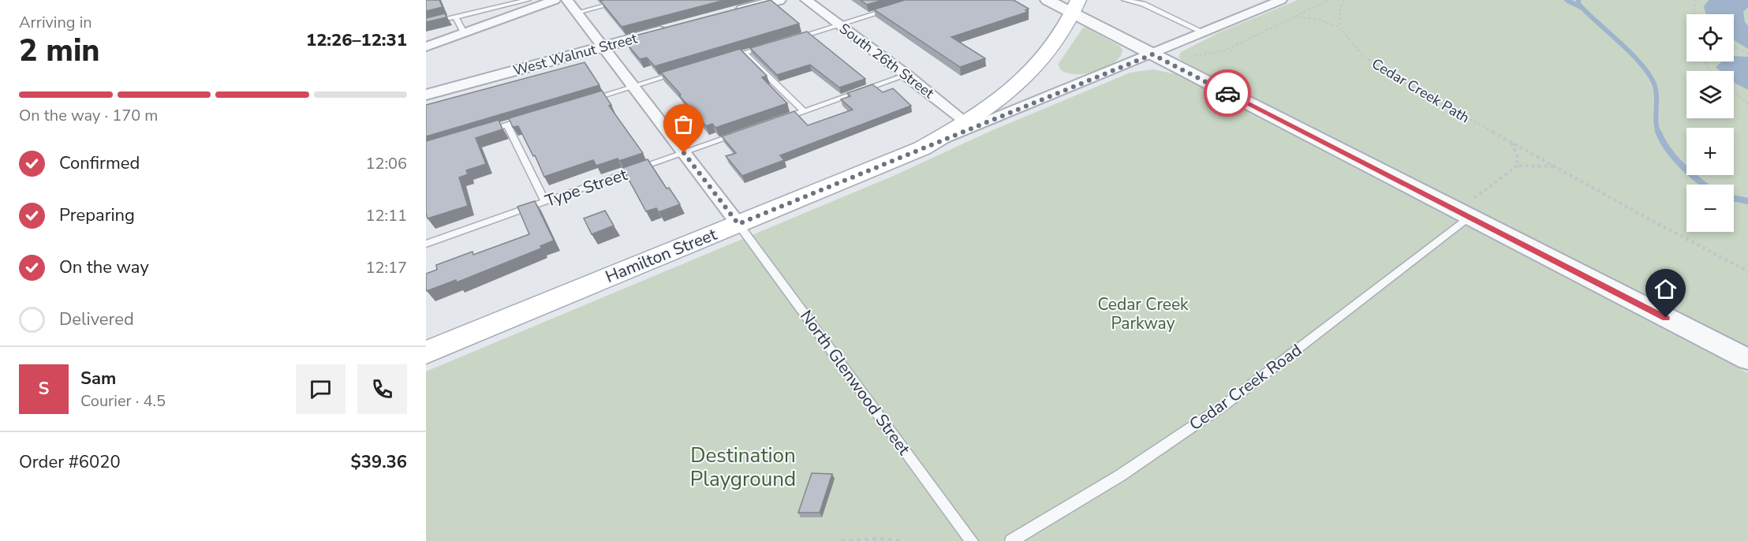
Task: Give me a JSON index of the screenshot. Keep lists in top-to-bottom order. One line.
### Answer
{"streets":{"main road":["Hamilton Street"],"street":["West Walnut Street","South 26th Street"],"lane":["Type Street","North Glenwood Street","Cedar Creek Road"],"path":["Cedar Creek Path"]},"crossings":[["South 26th Street","Hamilton Street"],["Hamilton Street","North Glenwood Street"]],"parks":["Cedar Creek Parkway","Destination Playground"],"page":{"heading":["2 min","Arriving in","12:26–12:31"],"panel":["Sam","Courier · 4.5","Order #6020","$39.36"],"map_buttons":["+","−"],"bar":"On the way · 170 m","list":[["Confirmed","12:06"],["Preparing","12:11"],["On the way","12:17"],"Delivered"],"round":"S"}}
